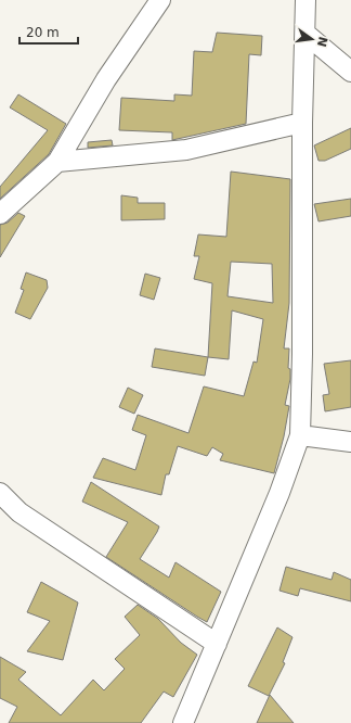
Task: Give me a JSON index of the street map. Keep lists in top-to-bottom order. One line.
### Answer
{"scale_bar":"20 m","north":"right"}
